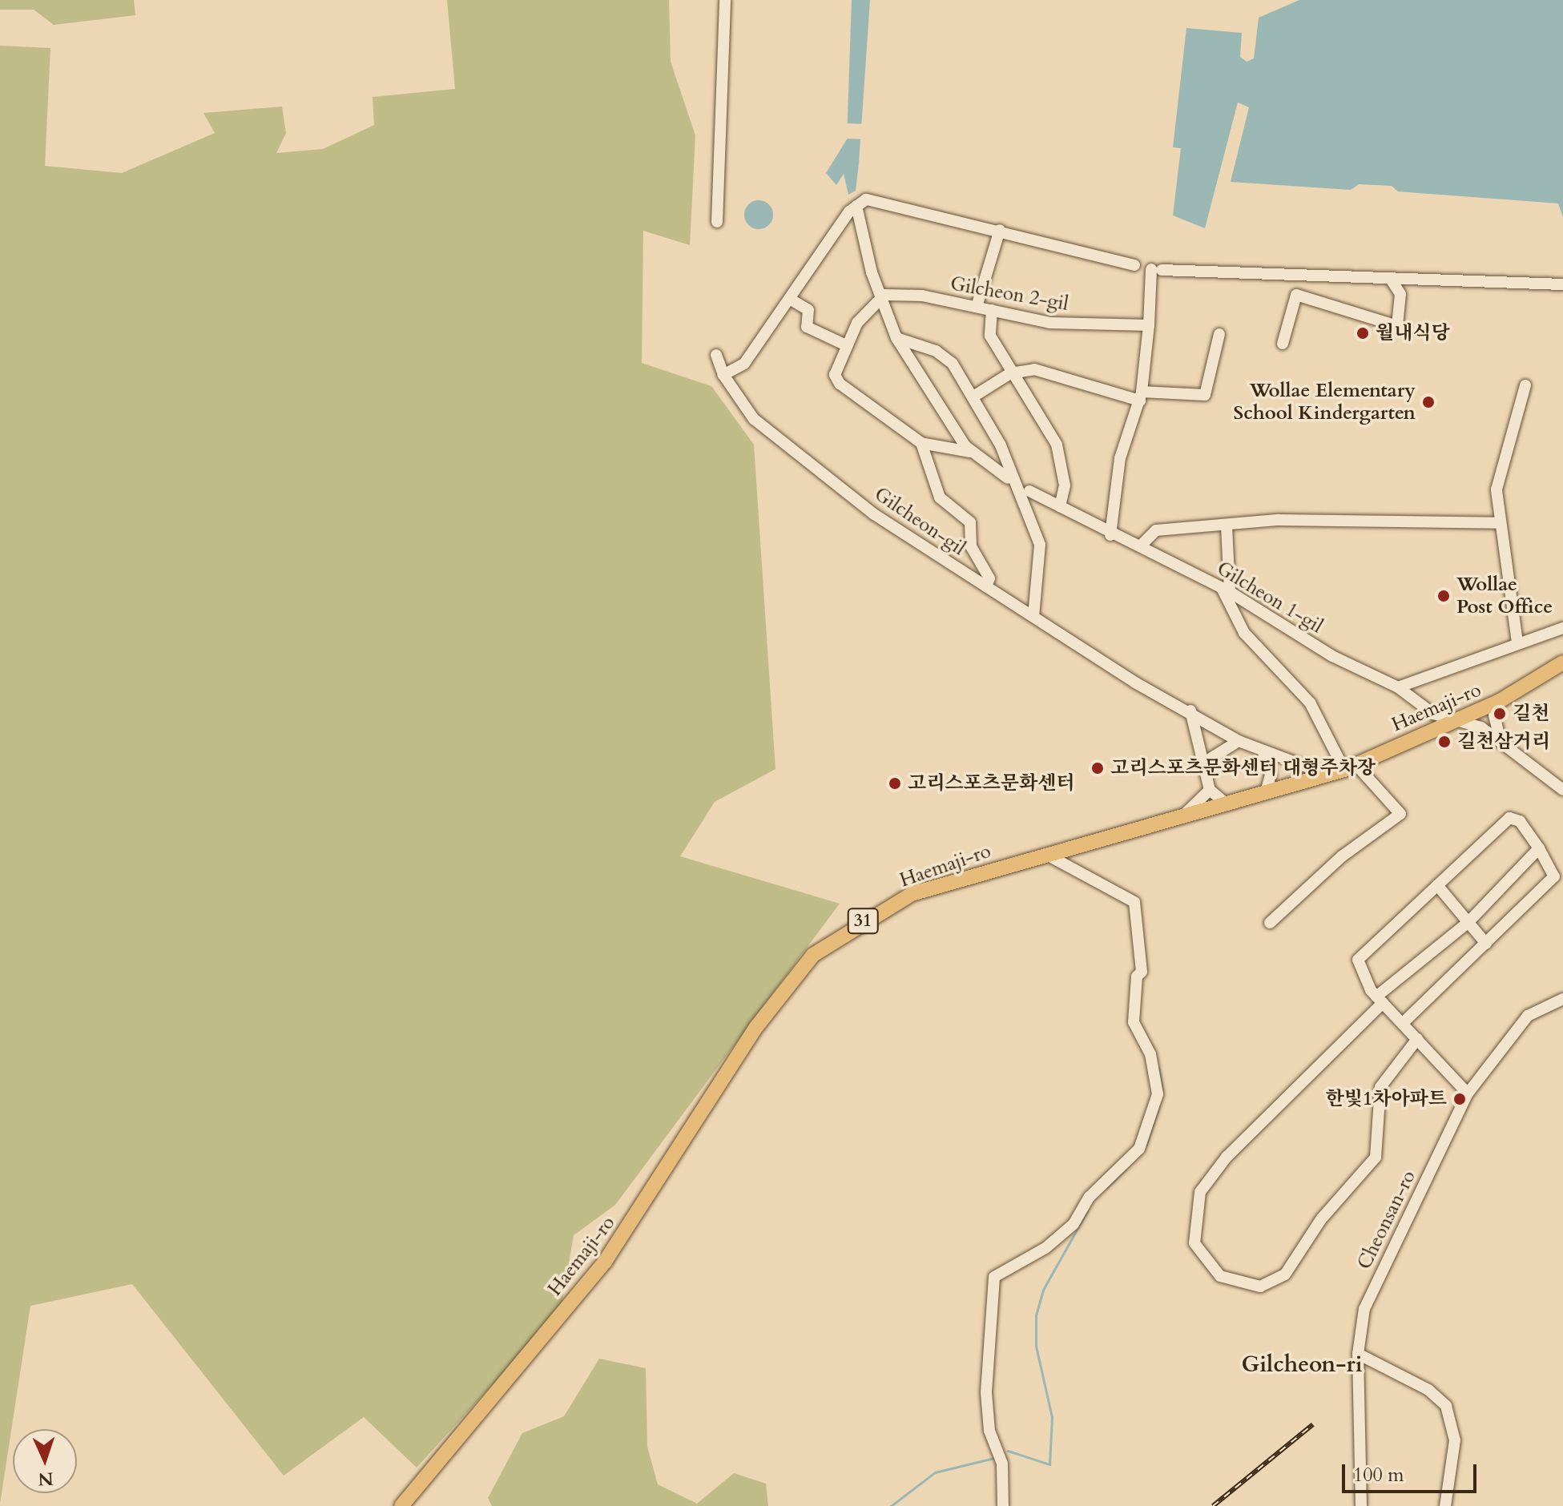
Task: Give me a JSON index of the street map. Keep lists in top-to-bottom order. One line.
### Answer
{"streets":{"main road":["Haemaji-ro","31"],"street":["Gilcheon 2-gil","Gilcheon-gil","Gilcheon 1-gil","Cheonsan-ro"]},"crossings":[["Gilcheon-gil","Haemaji-ro"],["Gilcheon 1-gil","Haemaji-ro"]],"districts":["Gilcheon-ri"],"places":["월내식당","Wollae Elementary School Kindergarten","Wollae Post Office","길천","길천삼거리","고리스포츠문화센터 대형주차장","고리스포츠문화센터","한빛1차아파트"],"scale_bar":"100 m","north":"bottom"}
